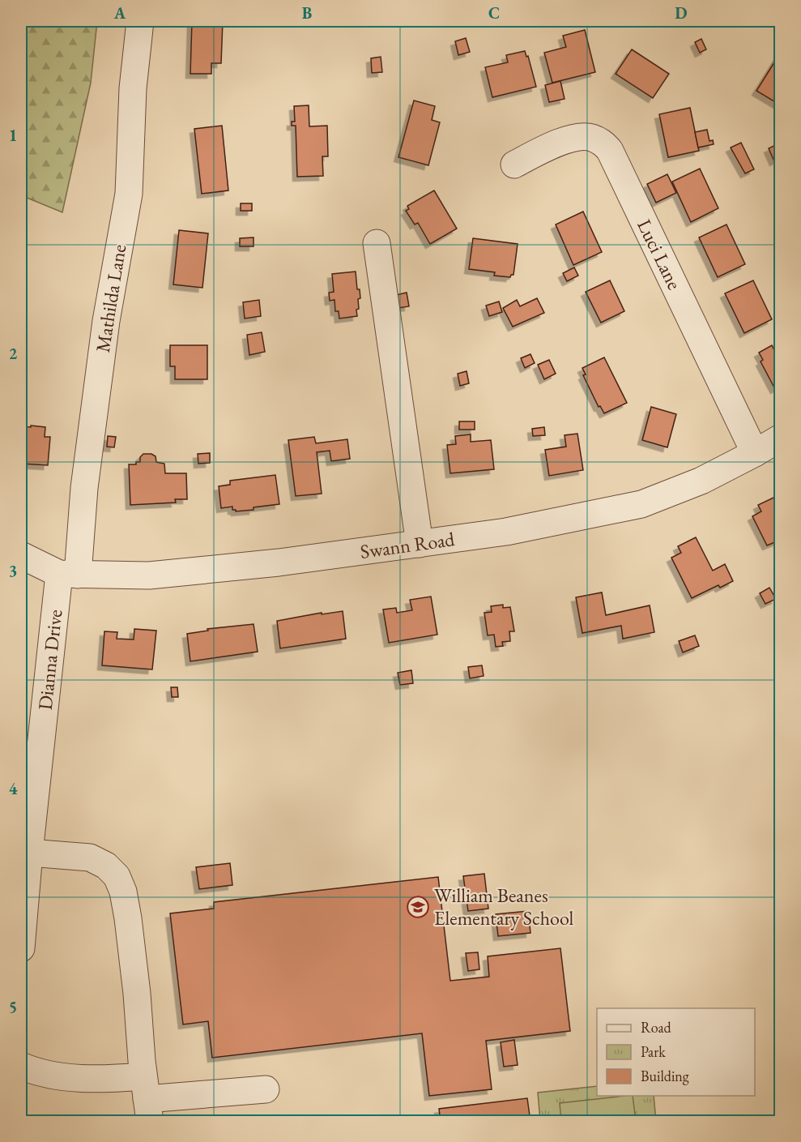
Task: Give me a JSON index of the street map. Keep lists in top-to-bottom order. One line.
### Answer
{"streets":{"street":["Luci Lane","Mathilda Lane","Swann Road","Dianna Drive"]},"crossings":[["Luci Lane","Swann Road"],["Mathilda Lane","Swann Road"],["Mathilda Lane","Dianna Drive"],["Swann Road","Dianna Drive"]],"places":{"school or university":["William Beanes Elementary School"]},"legend":["Road","Park","Building"],"grid":{"columns":["A","B","C","D"],"rows":["1","2","3","4","5"]}}
